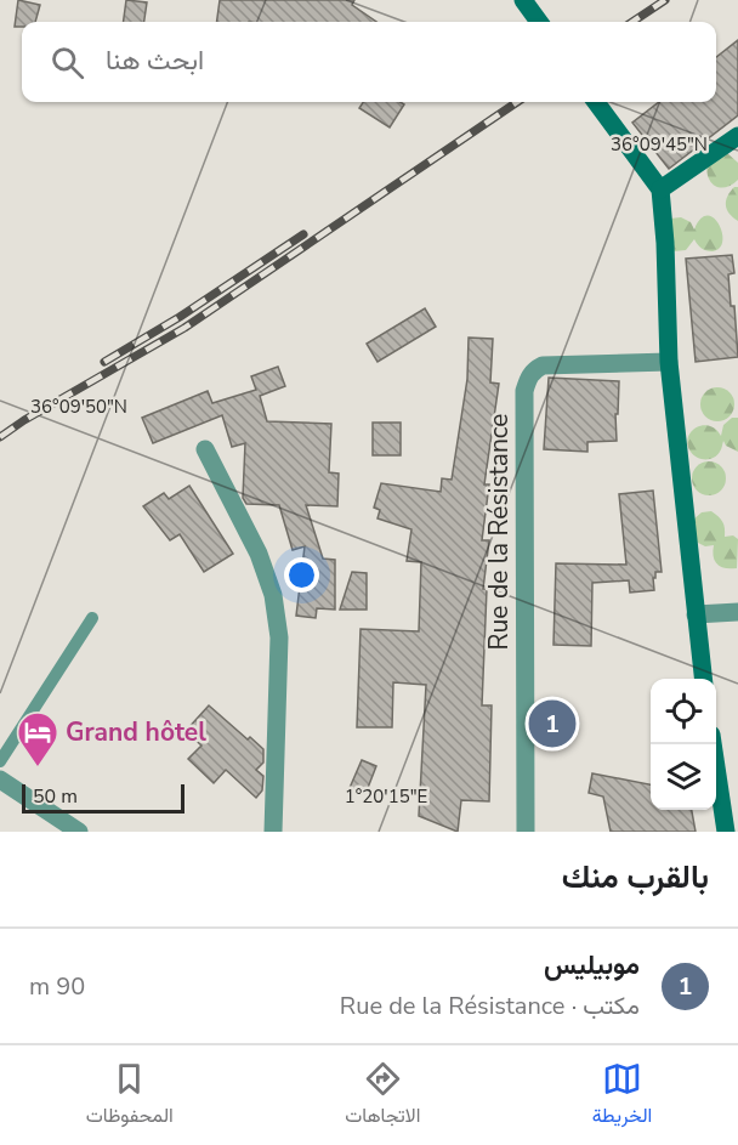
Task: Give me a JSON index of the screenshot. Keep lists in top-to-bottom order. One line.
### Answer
{"streets":{"street":["Rue de la Résistance"]},"places":{"hotel":["Grand hôtel"]},"scale_bar":"50 m","page":{"search":"ابحث هنا","pins":"1","scale":"50 m","heading":"بالقرب منك","list":[{"mark":"1","name":"موبيليس","note":"مكتب · Rue de la Résistance","value":"90 m"}],"nav":["الخريطة","الاتجاهات","المحفوظات"]},"coordinates":["36°09'45\"N","36°09'50\"N","1°20'15\"E"]}
